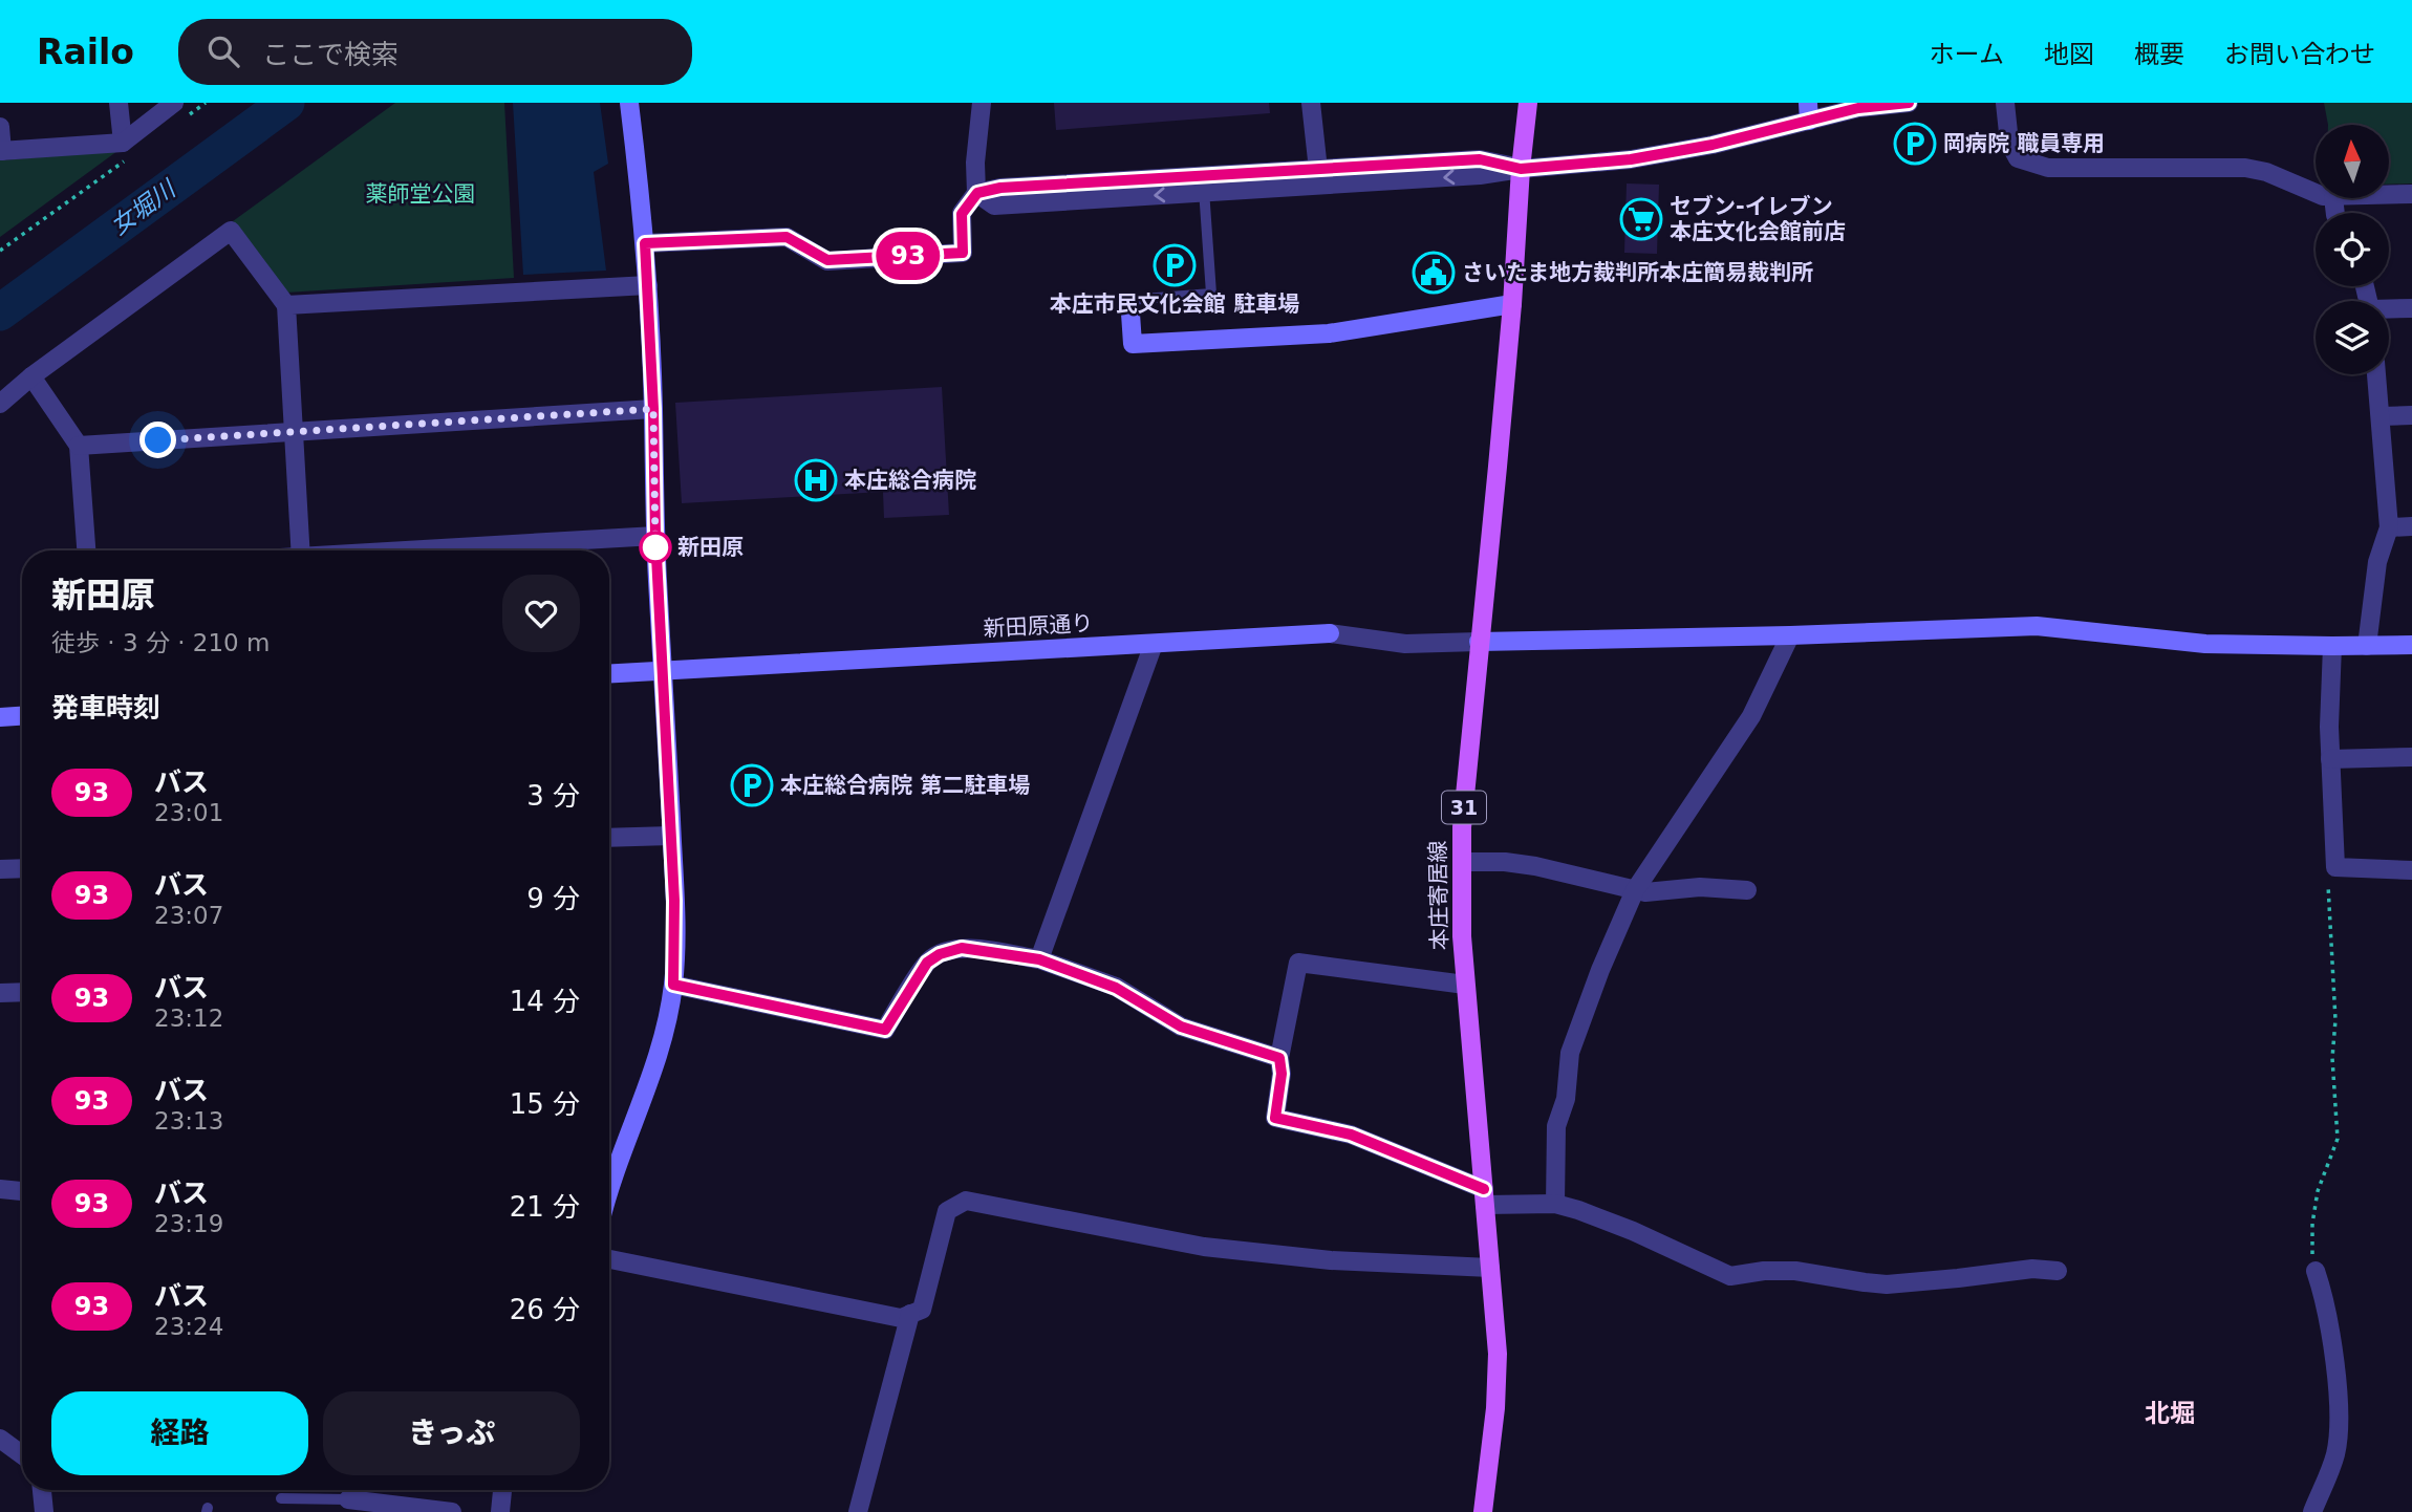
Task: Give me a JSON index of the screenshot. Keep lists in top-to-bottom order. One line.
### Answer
{"streets":{"main road":["31","本庄寄居線"],"street":["新田原通り"]},"crossings":[["新田原通り","本庄寄居線"]],"districts":["北堀"],"water":["女堀川"],"parks":["薬師堂公園"],"places":{"parking":["岡病院 職員専用","本庄市民文化会館 駐車場","本庄総合病院 第二駐車場"],"supermarket":["セブン-イレブン 本庄文化会館前店"],"public building":["さいたま地方裁判所本庄簡易裁判所"],"hospital":["本庄総合病院"],"other":["新田原"]},"lines":["bus line 93"],"north":"top","page":{"header":"Railo","search":"ここで検索","nav":["ホーム","地図","概要","お問い合わせ"],"on_map":"93","heading":[["新田原","徒歩 · 3 分 · 210 m"],"発車時刻"],"list":[{"mark":"93","name":"バス","note":"23:01","value":"3 分"},{"mark":"93","name":"バス","note":"23:07","value":"9 分"},{"mark":"93","name":"バス","note":"23:12","value":"14 分"},{"mark":"93","name":"バス","note":"23:13","value":"15 分"},{"mark":"93","name":"バス","note":"23:19","value":"21 分"},{"mark":"93","name":"バス","note":"23:24","value":"26 分"}],"buttons":["経路","きっぷ"]}}
